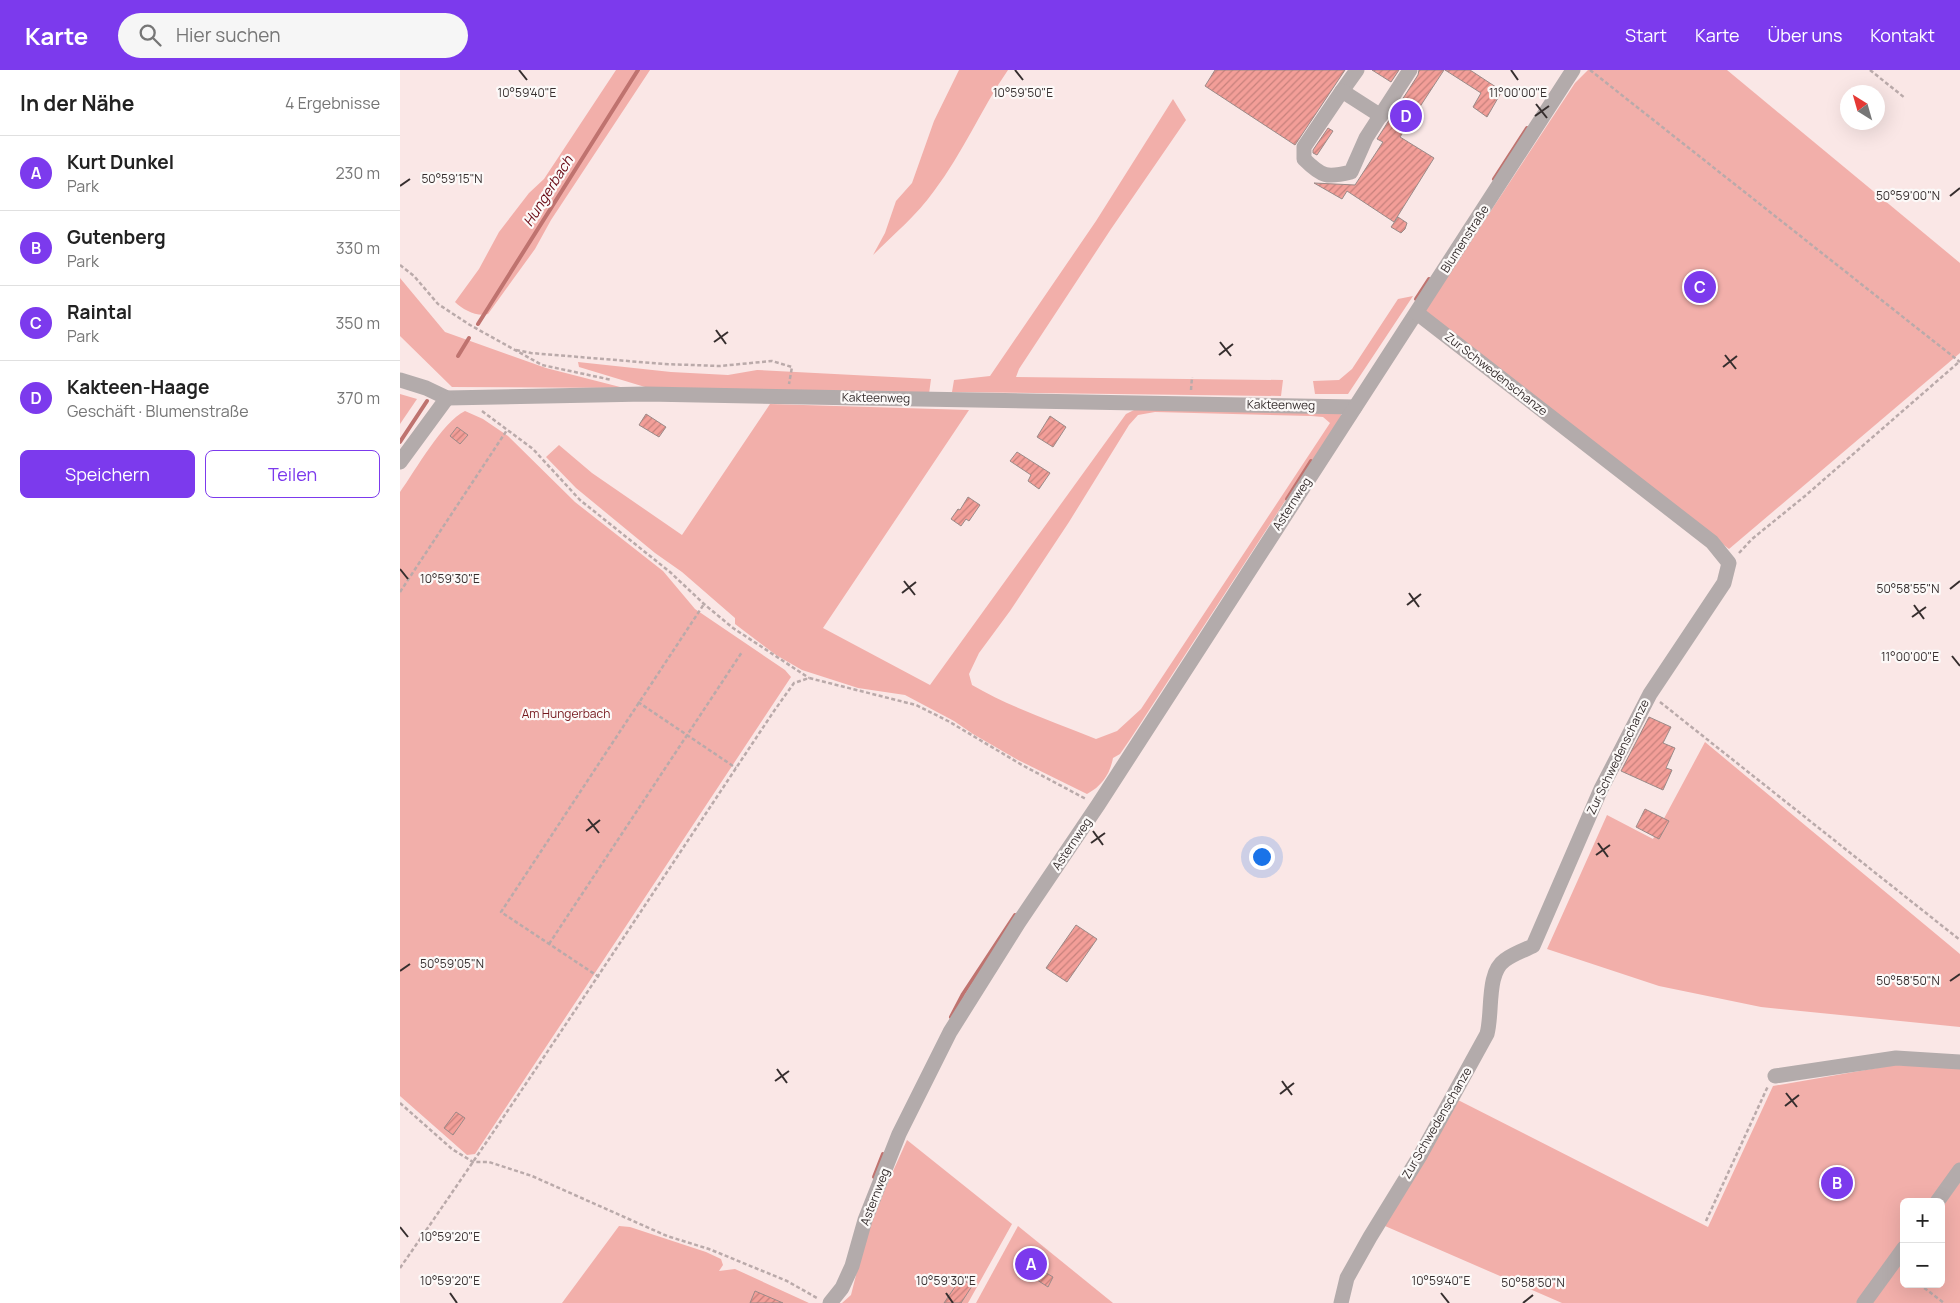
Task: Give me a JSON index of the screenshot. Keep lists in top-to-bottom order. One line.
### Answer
{"streets":{"street":["Blumenstraße","Zur Schwedenschanze","Kakteenweg","Asternweg"]},"crossings":[["Blumenstraße","Zur Schwedenschanze"],["Blumenstraße","Kakteenweg"],["Blumenstraße","Asternweg"],["Kakteenweg","Asternweg"]],"water":["Hungerbach"],"parks":["Am Hungerbach"],"north":"top left","page":{"header":"Karte","search":"Hier suchen","nav":["Start","Karte","Über uns","Kontakt"],"heading":["In der Nähe","4 Ergebnisse"],"pins":["D","C","B","A"],"list":[{"mark":"A","name":"Kurt Dunkel","note":"Park","value":"230 m"},{"mark":"B","name":"Gutenberg","note":"Park","value":"330 m"},{"mark":"C","name":"Raintal","note":"Park","value":"350 m"},{"mark":"D","name":"Kakteen-Haage","note":"Geschäft · Blumenstraße","value":"370 m"}],"buttons":["Speichern","Teilen"],"map_buttons":["+","−"]},"coordinates":["10°59'40\"E","10°59'50\"E","11°00'00\"E","50°59'15\"N","50°59'00\"N","10°59'30\"E","50°58'55\"N","50°59'05\"N","50°58'50\"N","10°59'20\"E"]}
